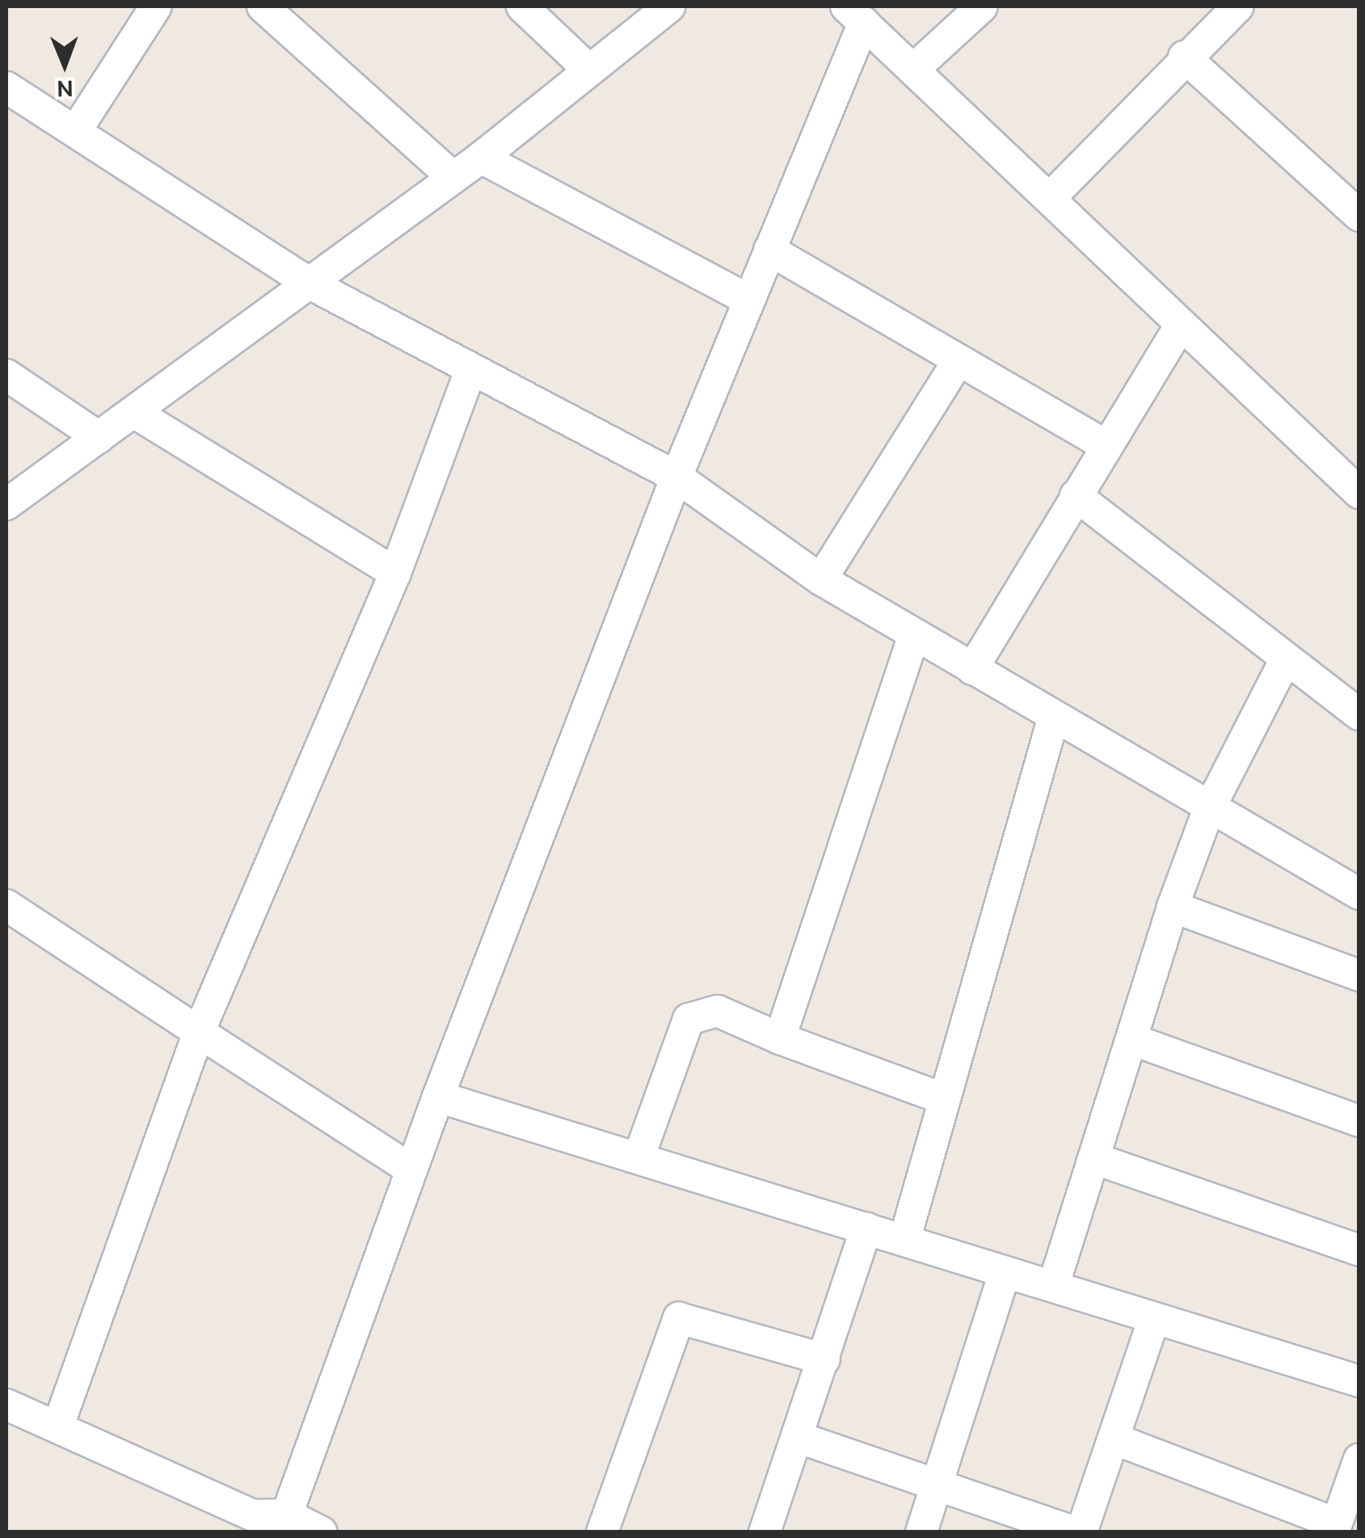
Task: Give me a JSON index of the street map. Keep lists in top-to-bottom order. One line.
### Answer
{"north":"bottom"}
